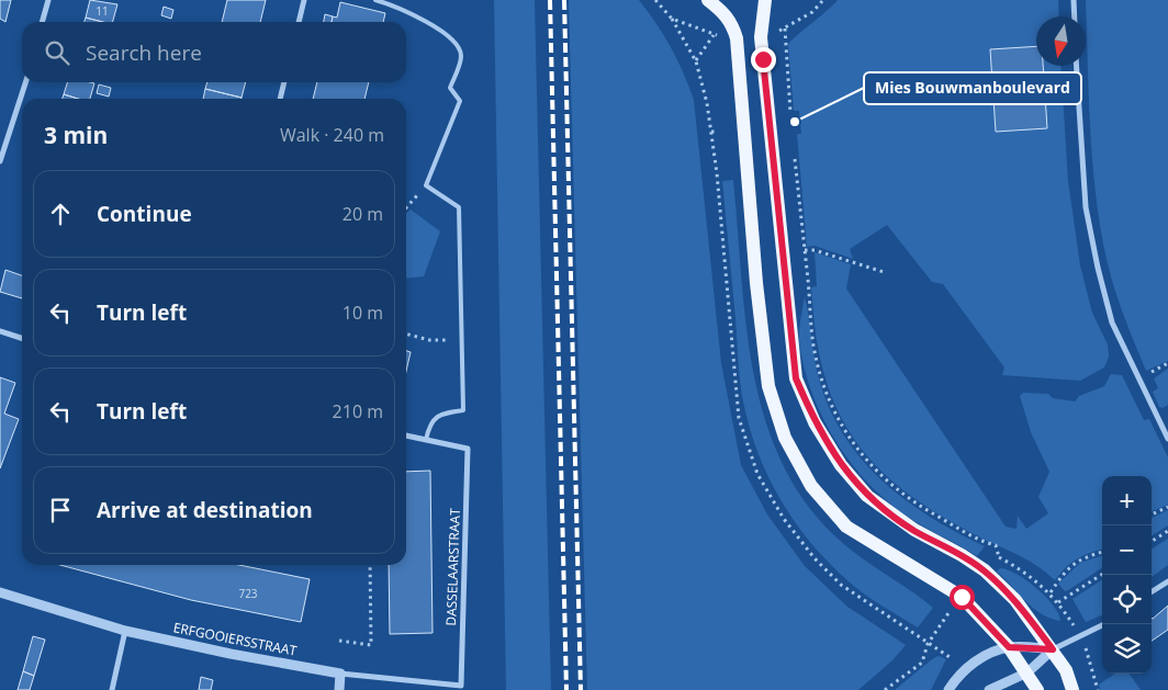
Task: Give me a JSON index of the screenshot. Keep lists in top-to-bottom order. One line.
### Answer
{"streets":{"street":["DASSELAARSTRAAT","ERFGOOIERSSTRAAT"]},"crossings":[["DASSELAARSTRAAT","ERFGOOIERSSTRAAT"]],"places":["Mies Bouwmanboulevard"],"house_numbers":["11","723"],"north":"bottom","page":{"search":"Search here","heading":["3 min","Walk · 240 m"],"list":[["Continue","20 m"],["Turn left","10 m"],["Turn left","210 m"],"Arrive at destination"],"map_buttons":["+","−"]}}
